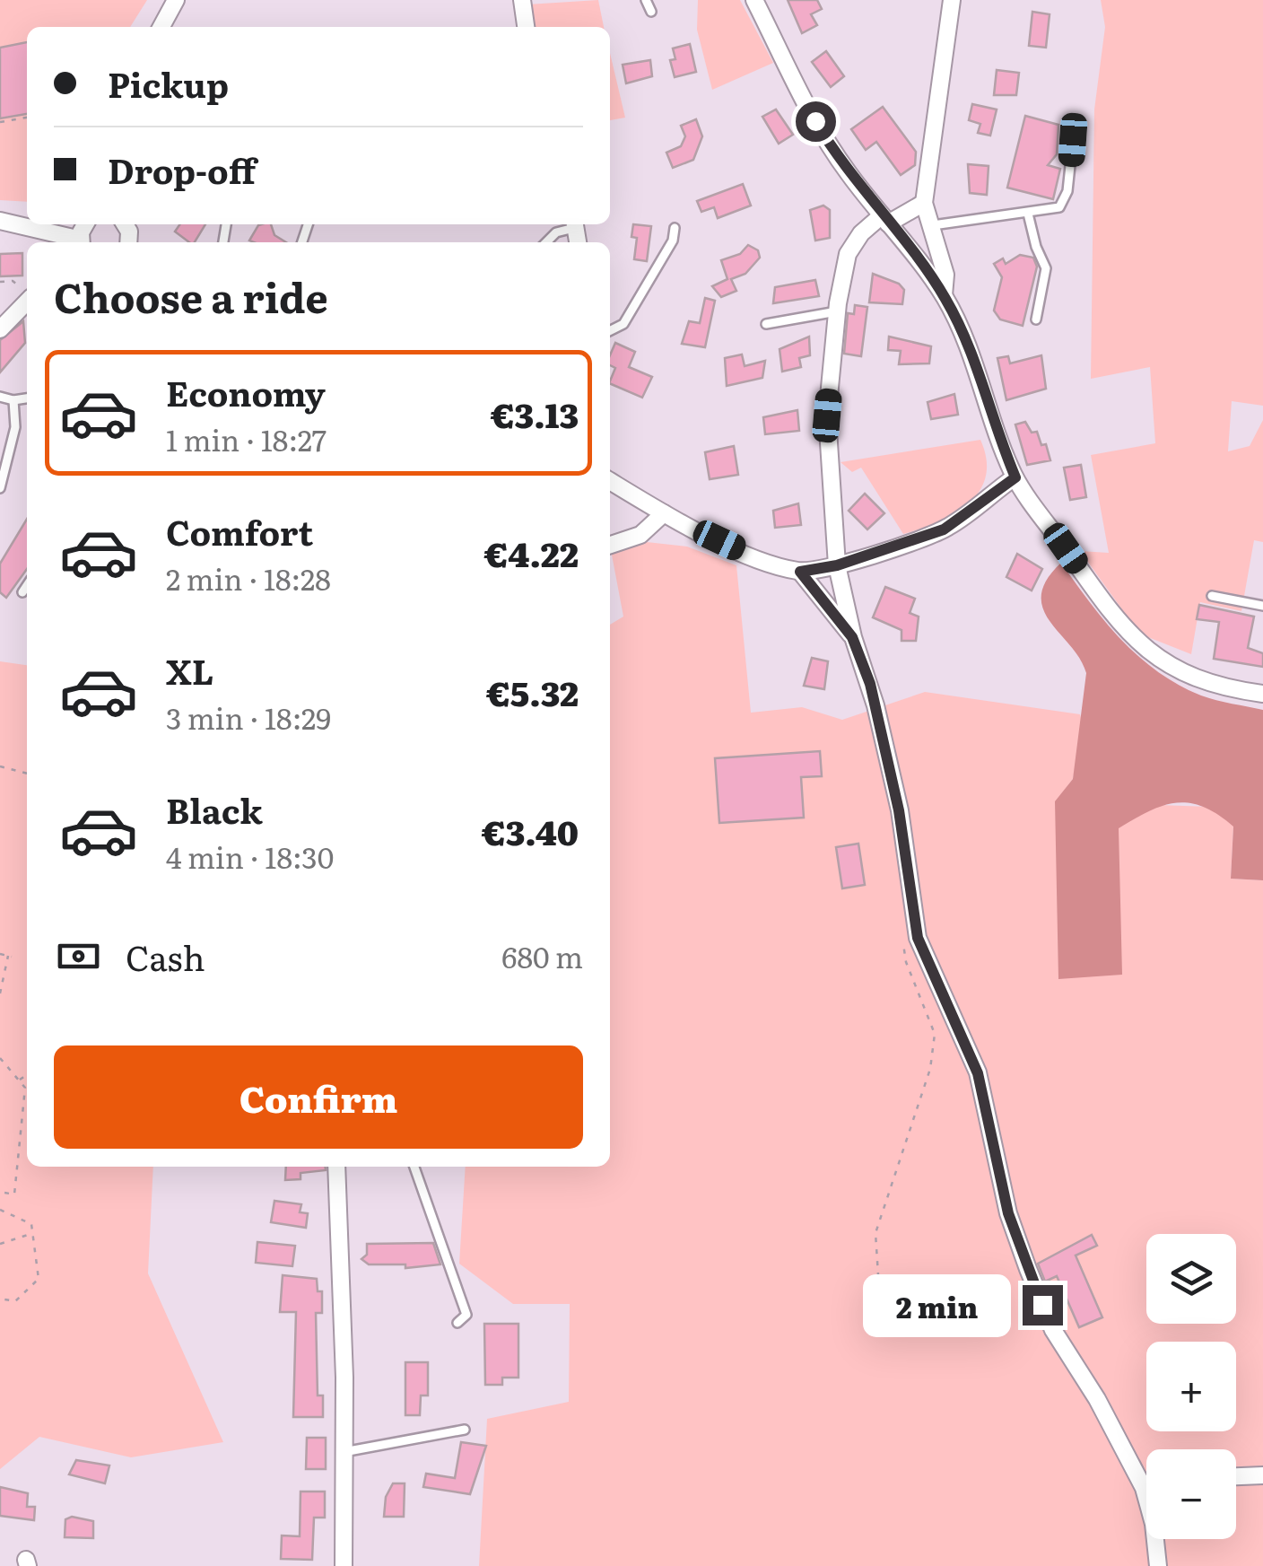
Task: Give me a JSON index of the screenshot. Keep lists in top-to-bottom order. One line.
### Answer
{"page":{"banner":["Pickup","Drop-off"],"heading":"Choose a ride","list":[{"name":"Economy","note":"1 min · 18:27","value":"€3.13"},{"name":"Comfort","note":"2 min · 18:28","value":"€4.22"},{"name":"XL","note":"3 min · 18:29","value":"€5.32"},{"name":"Black","note":"4 min · 18:30","value":"€3.40"}],"pay":["Cash","680 m"],"buttons":"Confirm","map_buttons":["+","−"],"bubble":"2 min"}}
